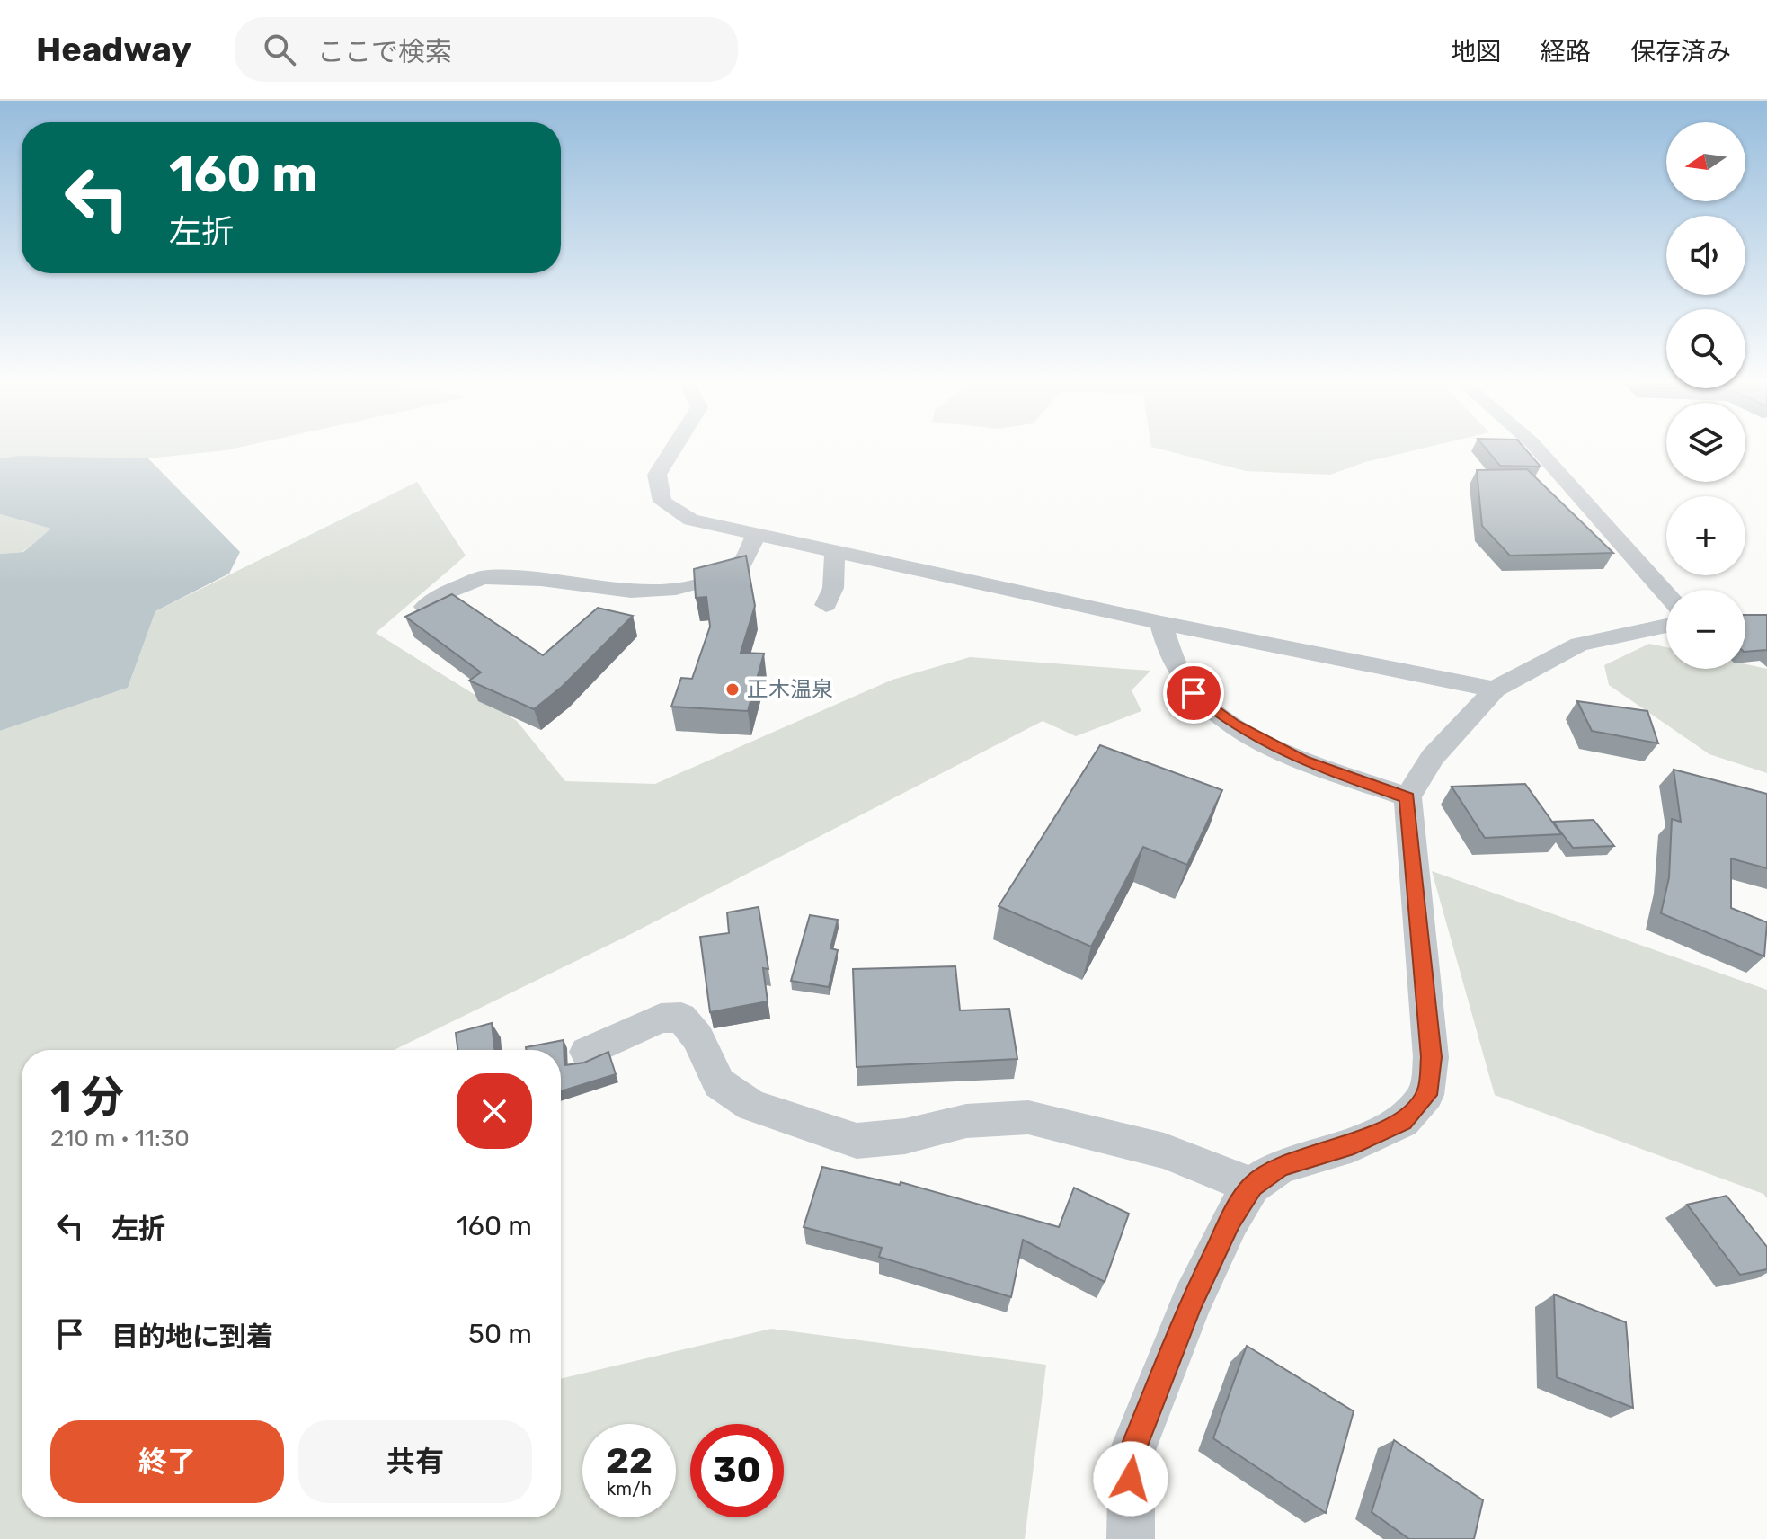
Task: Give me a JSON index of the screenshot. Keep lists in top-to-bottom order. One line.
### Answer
{"places":["正木温泉"],"north":"left","page":{"header":"Headway","search":"ここで検索","nav":["地図","経路","保存済み"],"map_buttons":["+","−"],"turn":["160 m","左折"],"heading":["1 分","210 m · 11:30"],"list":[{"name":"左折","value":"160 m"},{"name":"目的地に到着","value":"50 m"}],"buttons":["終了","共有"],"speed":"22 km/h","limit":"30"}}
